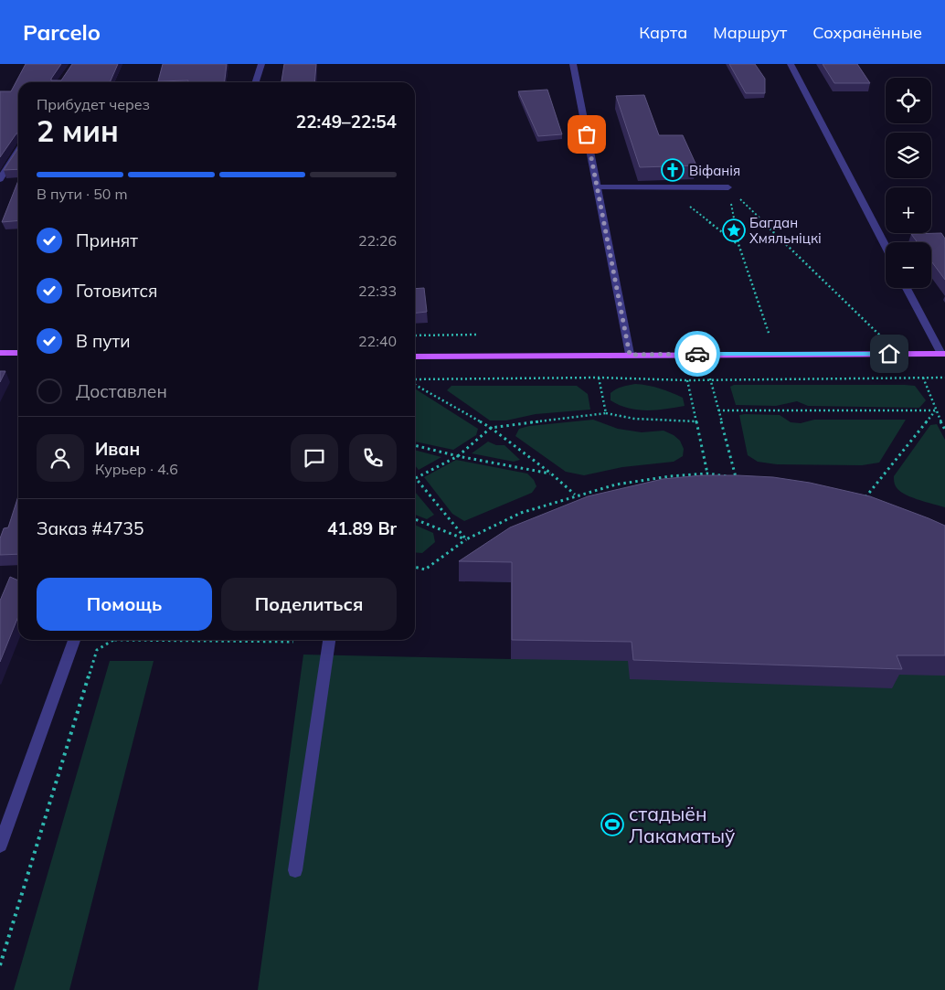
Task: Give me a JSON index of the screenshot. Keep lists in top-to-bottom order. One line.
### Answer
{"places":{"church":["Віфанія"],"place":["Багдан Хмяльніцкі"],"sports":["стадыён Лакаматыў"]},"page":{"header":"Parcelo","nav":["Карта","Маршрут","Сохранённые"],"map_buttons":["+","−"],"heading":["2 мин","Прибудет через","22:49–22:54"],"panel":["Иван","Курьер · 4.6","Заказ #4735","41.89 Br"],"bar":"В пути · 50 m","list":[["Принят","22:26"],["Готовится","22:33"],["В пути","22:40"],"Доставлен"],"buttons":["Помощь","Поделиться"]}}
